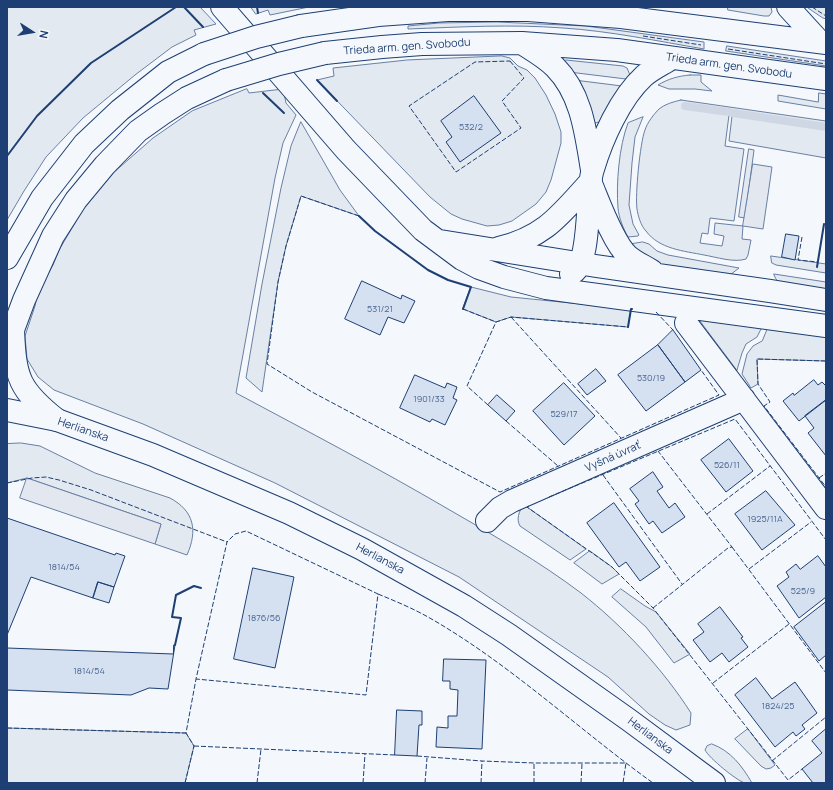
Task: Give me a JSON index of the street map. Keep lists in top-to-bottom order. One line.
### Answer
{"streets":{"street":["Trieda arm. gen. Svobodu","Herlianska","Vyšná úvrať"]},"house_numbers":["532/2","531/21","530/19","1901/33","529/17","526/11","1925/11A","1814/54","525/9","1876/56","1814/54","1824/25"],"north":"right"}
